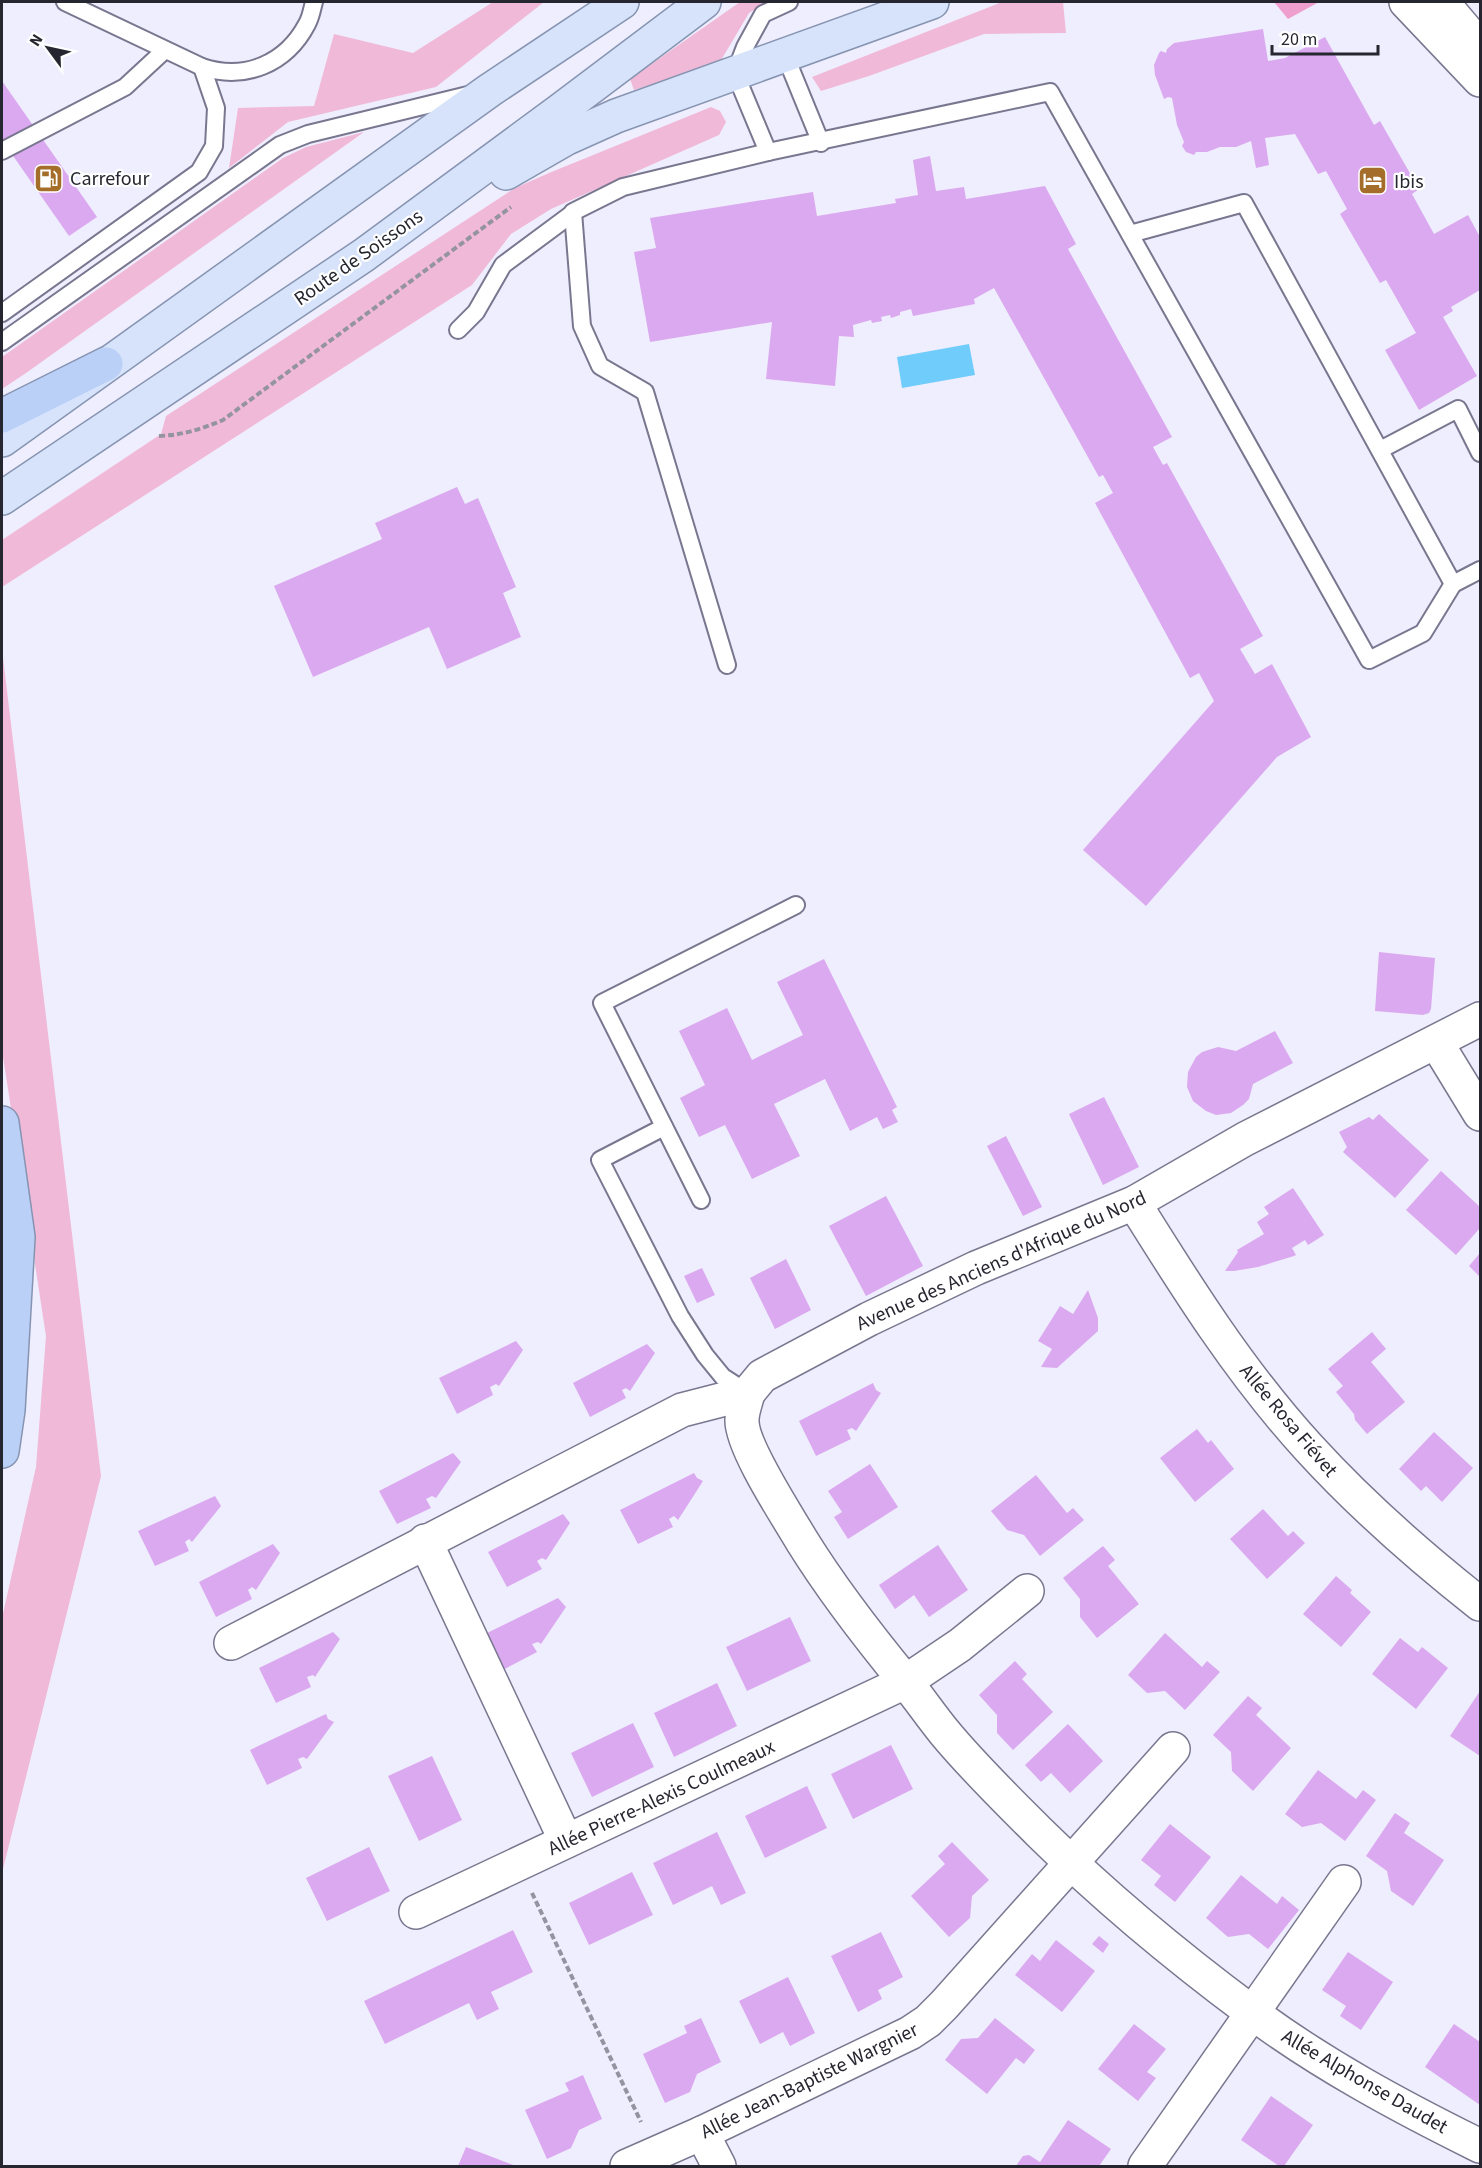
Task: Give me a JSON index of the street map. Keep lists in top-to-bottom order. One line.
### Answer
{"streets":{"main road":["Route de Soissons"],"street":["Avenue des Anciens d'Afrique du Nord","Allée Rosa Fiévet","Allée Pierre-Alexis Coulmeaux","Allée Jean-Baptiste Wargnier","Allée Alphonse Daudet"]},"crossings":[["Avenue des Anciens d'Afrique du Nord","Allée Rosa Fiévet"],["Avenue des Anciens d'Afrique du Nord","Allée Alphonse Daudet"],["Allée Pierre-Alexis Coulmeaux","Allée Alphonse Daudet"],["Allée Jean-Baptiste Wargnier","Allée Alphonse Daudet"]],"places":{"fuel station":["Carrefour"],"hotel":["Ibis"]},"scale_bar":"20 m","north":"top left"}
